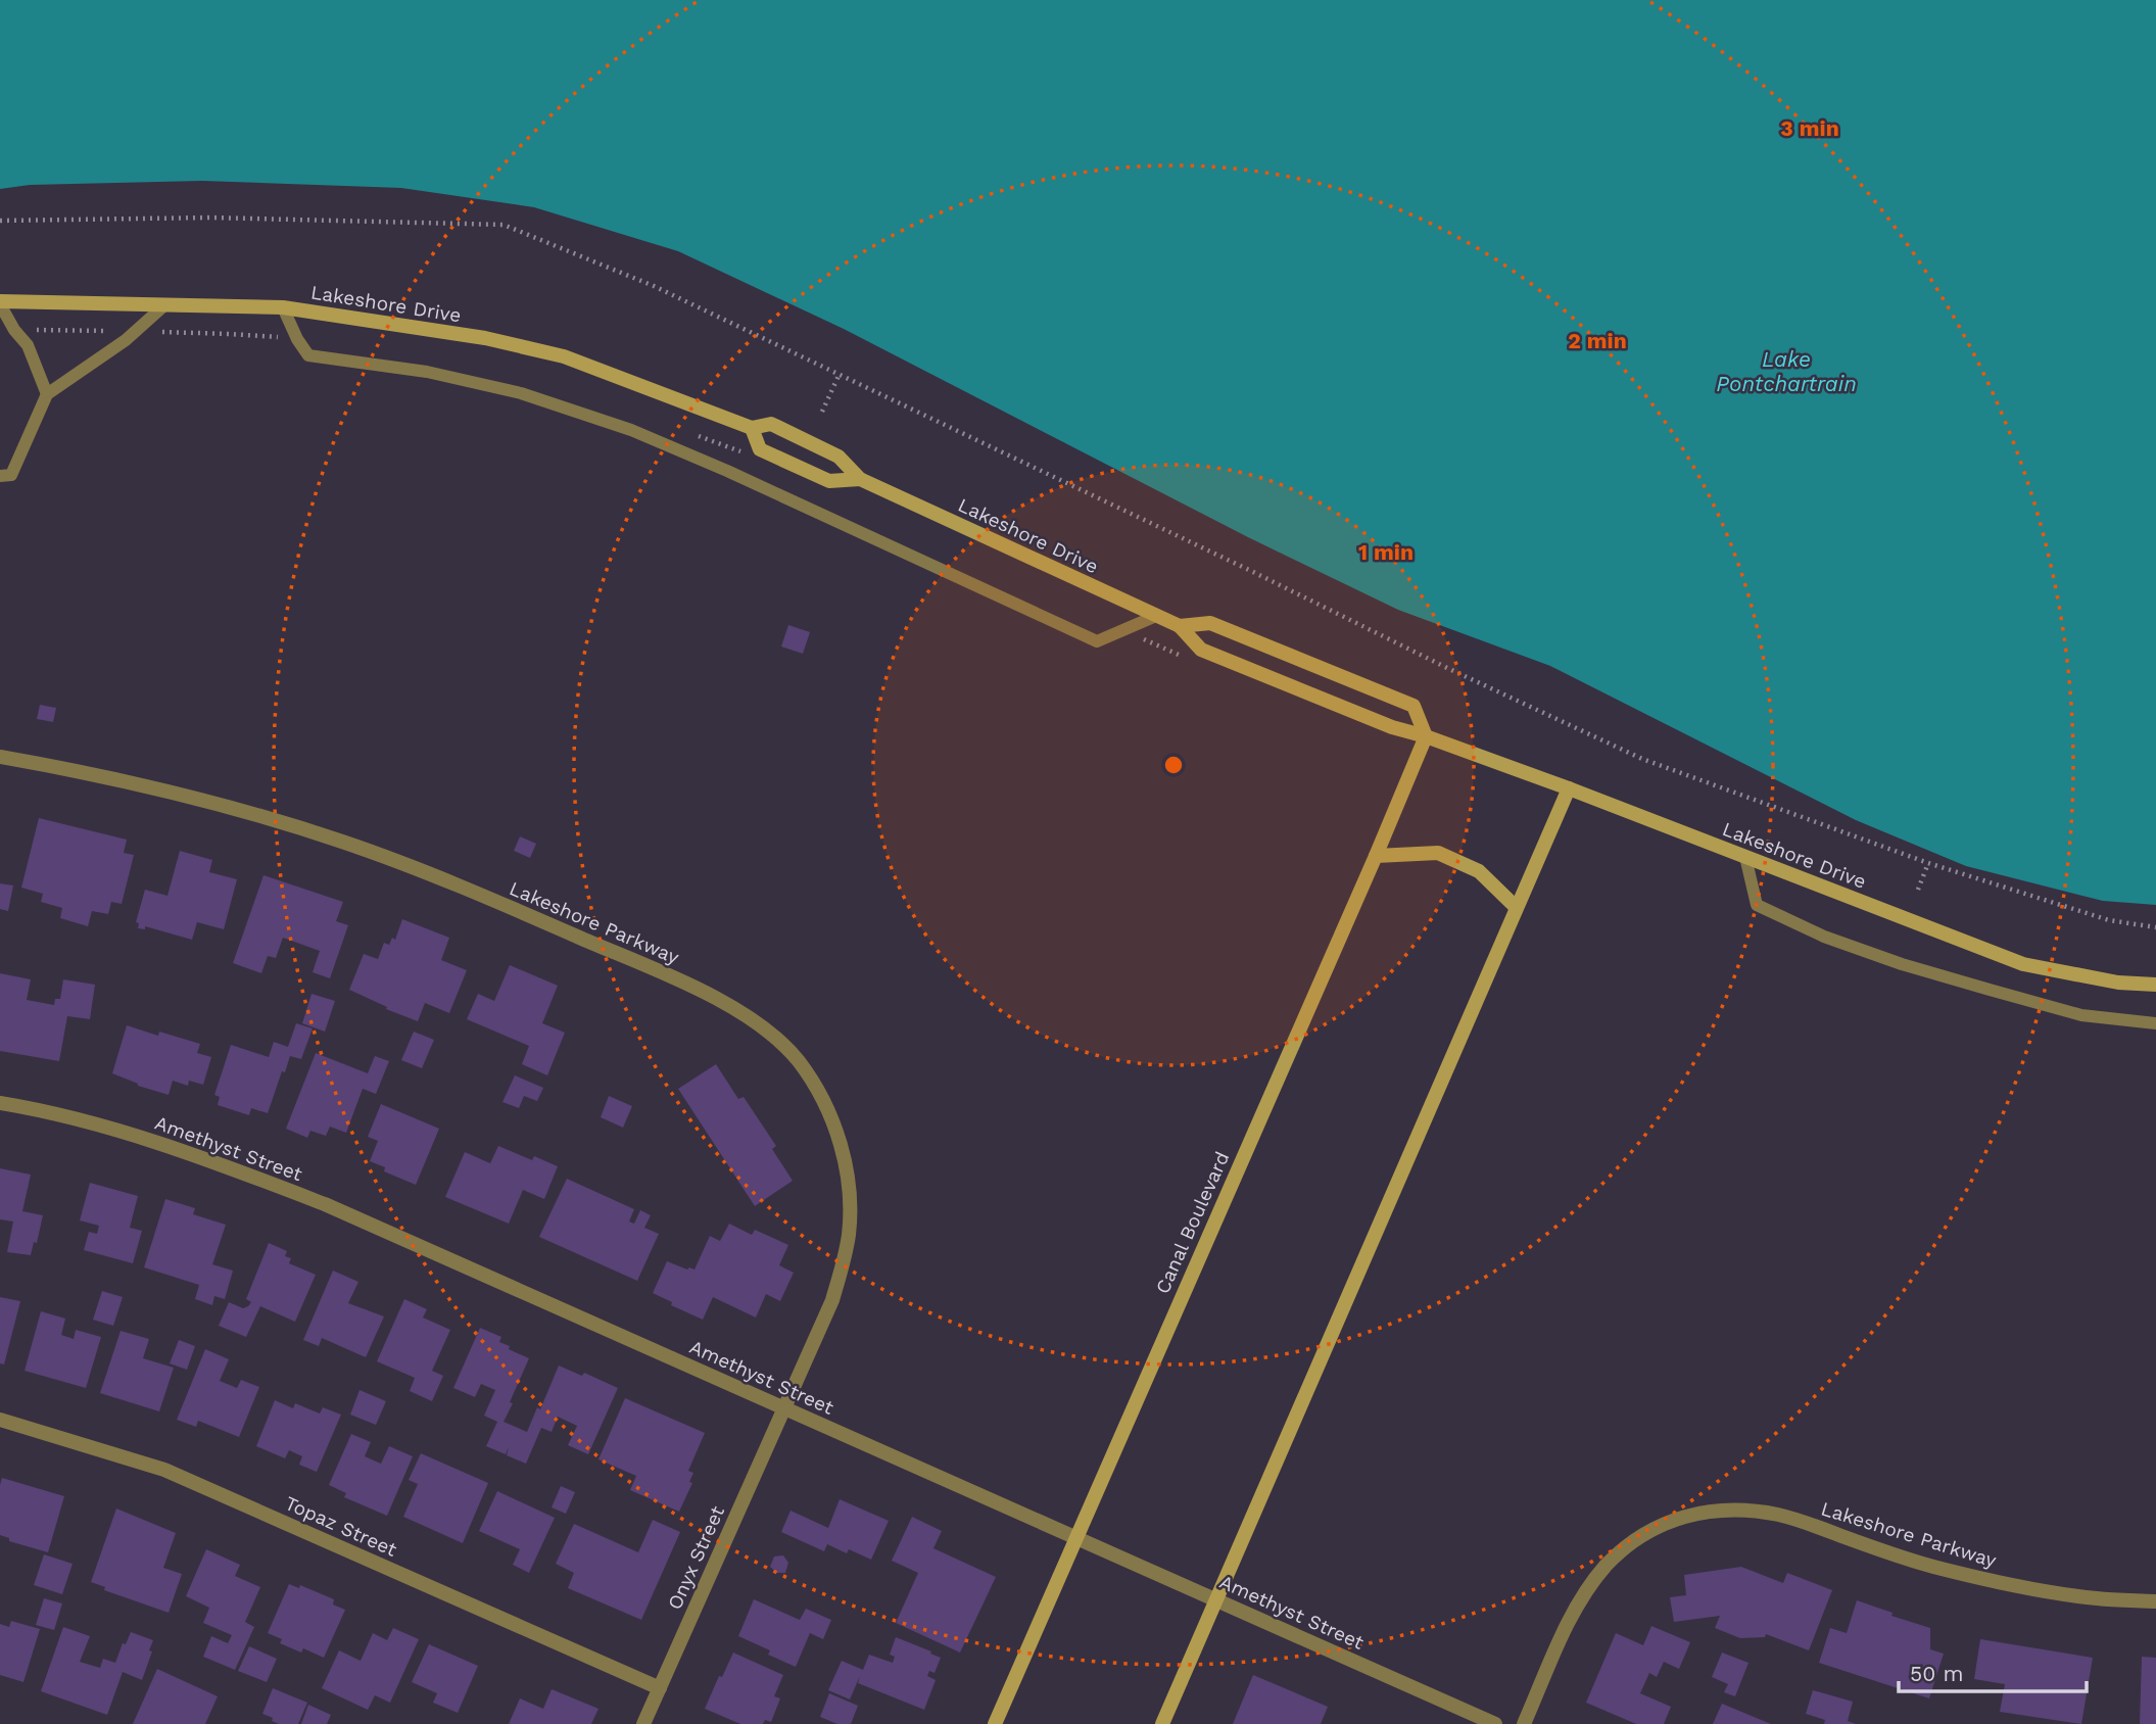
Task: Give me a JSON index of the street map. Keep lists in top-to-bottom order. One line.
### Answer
{"streets":{"street":["Lakeshore Drive","Lakeshore Parkway","Amethyst Street","Canal Boulevard","Topaz Street","Onyx Street"]},"crossings":[["Lakeshore Drive","Canal Boulevard"],["Lakeshore Parkway","Amethyst Street"],["Lakeshore Parkway","Onyx Street"],["Amethyst Street","Canal Boulevard"],["Amethyst Street","Onyx Street"],["Topaz Street","Onyx Street"]],"water":["Lake Pontchartrain"],"scale_bar":"50 m","rings":["3 min","2 min","1 min"]}
